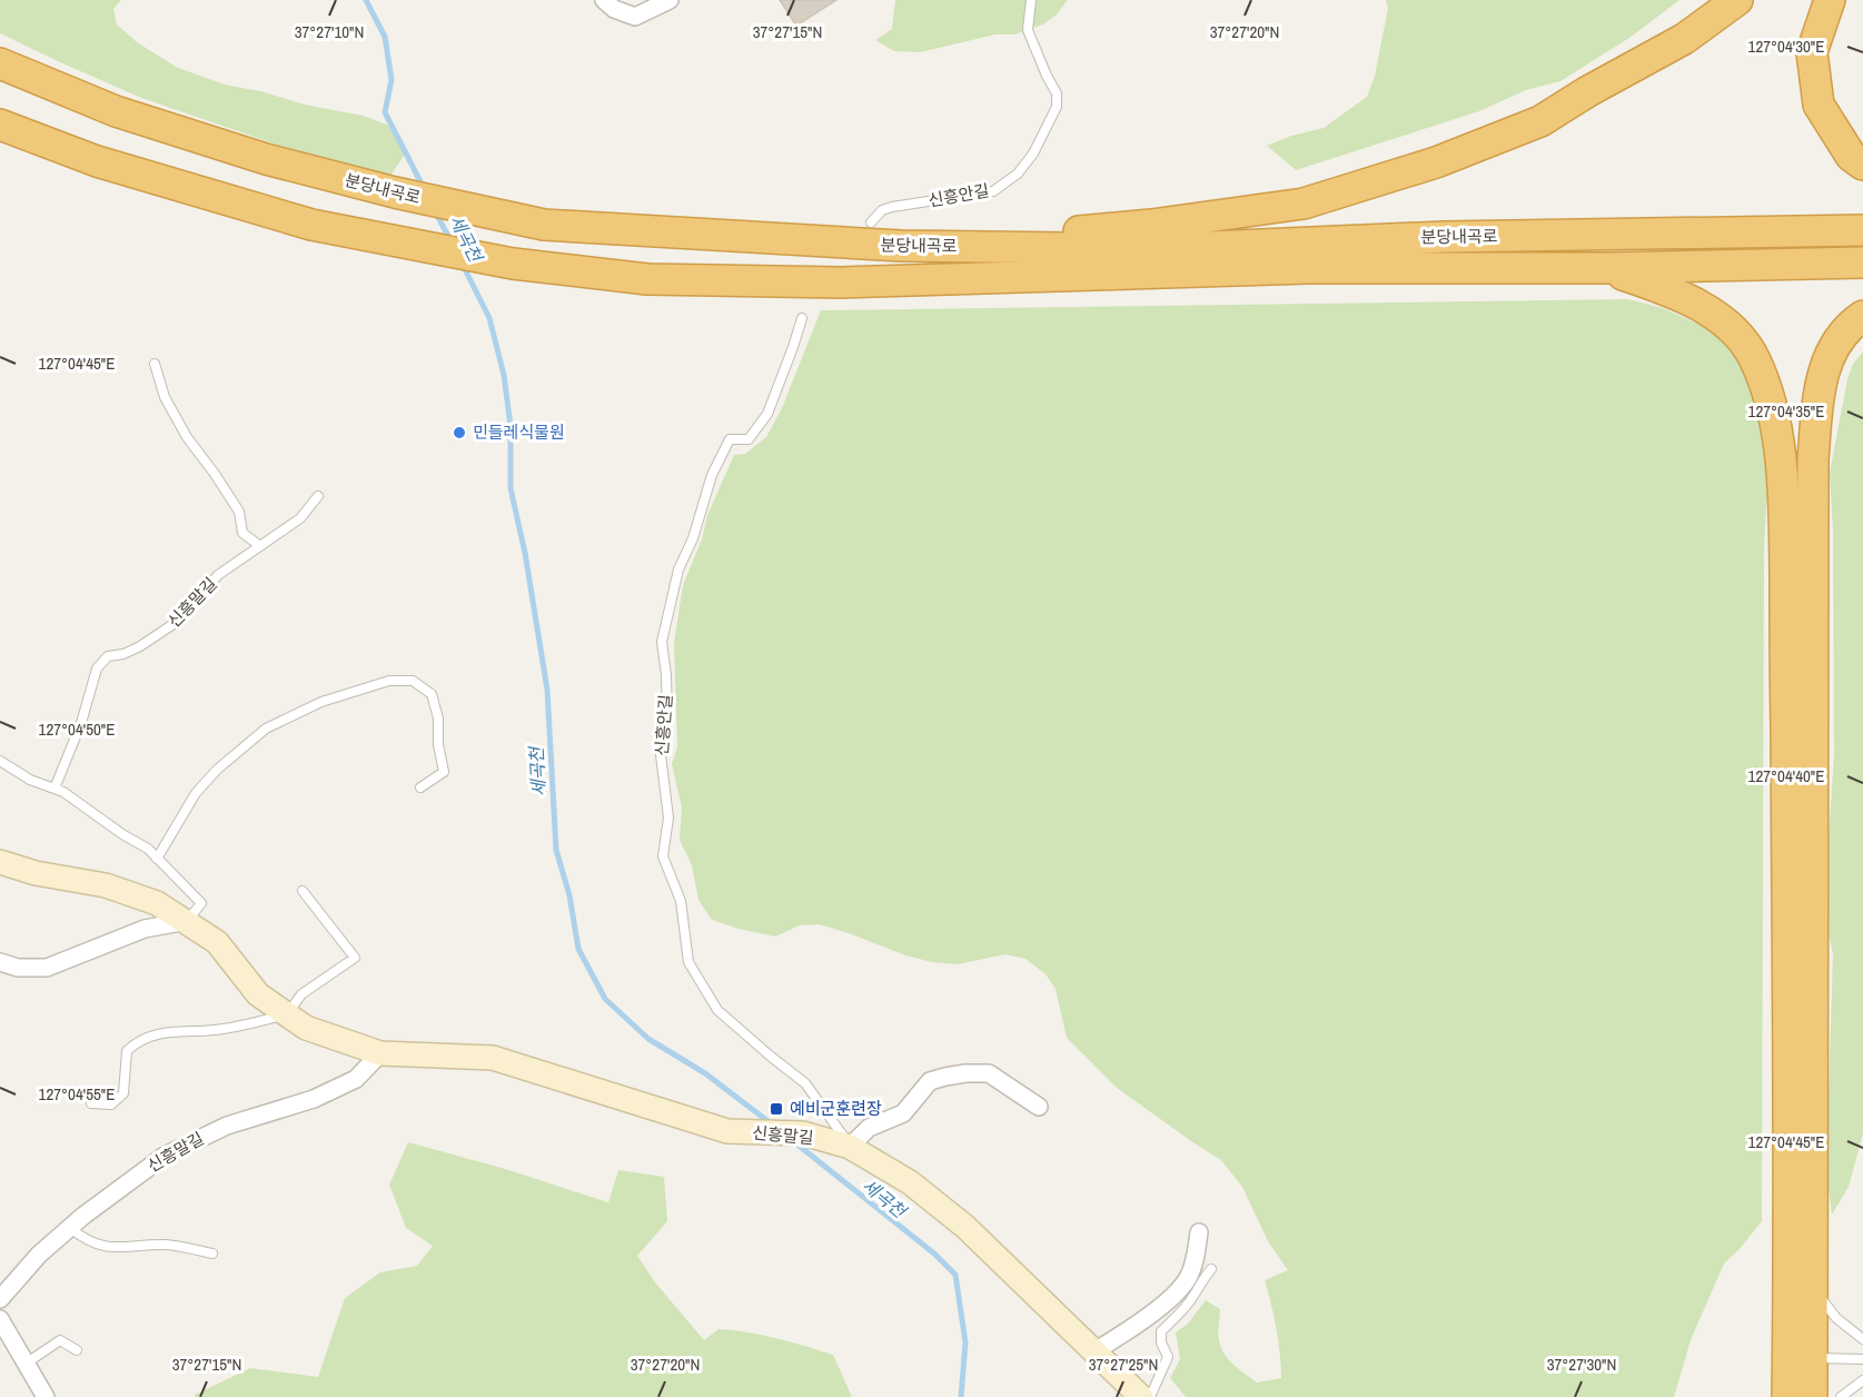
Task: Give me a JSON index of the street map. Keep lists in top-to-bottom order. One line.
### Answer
{"streets":{"highway":["분당내곡로"],"street":["신흥말길"],"lane":["신흥안길"]},"crossings":[["신흥안길","신흥말길"]],"water":["세곡천"],"places":{"other":["민들레식물원"],"transit":["예비군훈련장"]},"coordinates":["37°27'10\"N","37°27'15\"N","37°27'20\"N","127°04'30\"E","127°04'45\"E","127°04'35\"E","127°04'50\"E","127°04'40\"E","127°04'55\"E","37°27'25\"N","37°27'30\"N"]}
